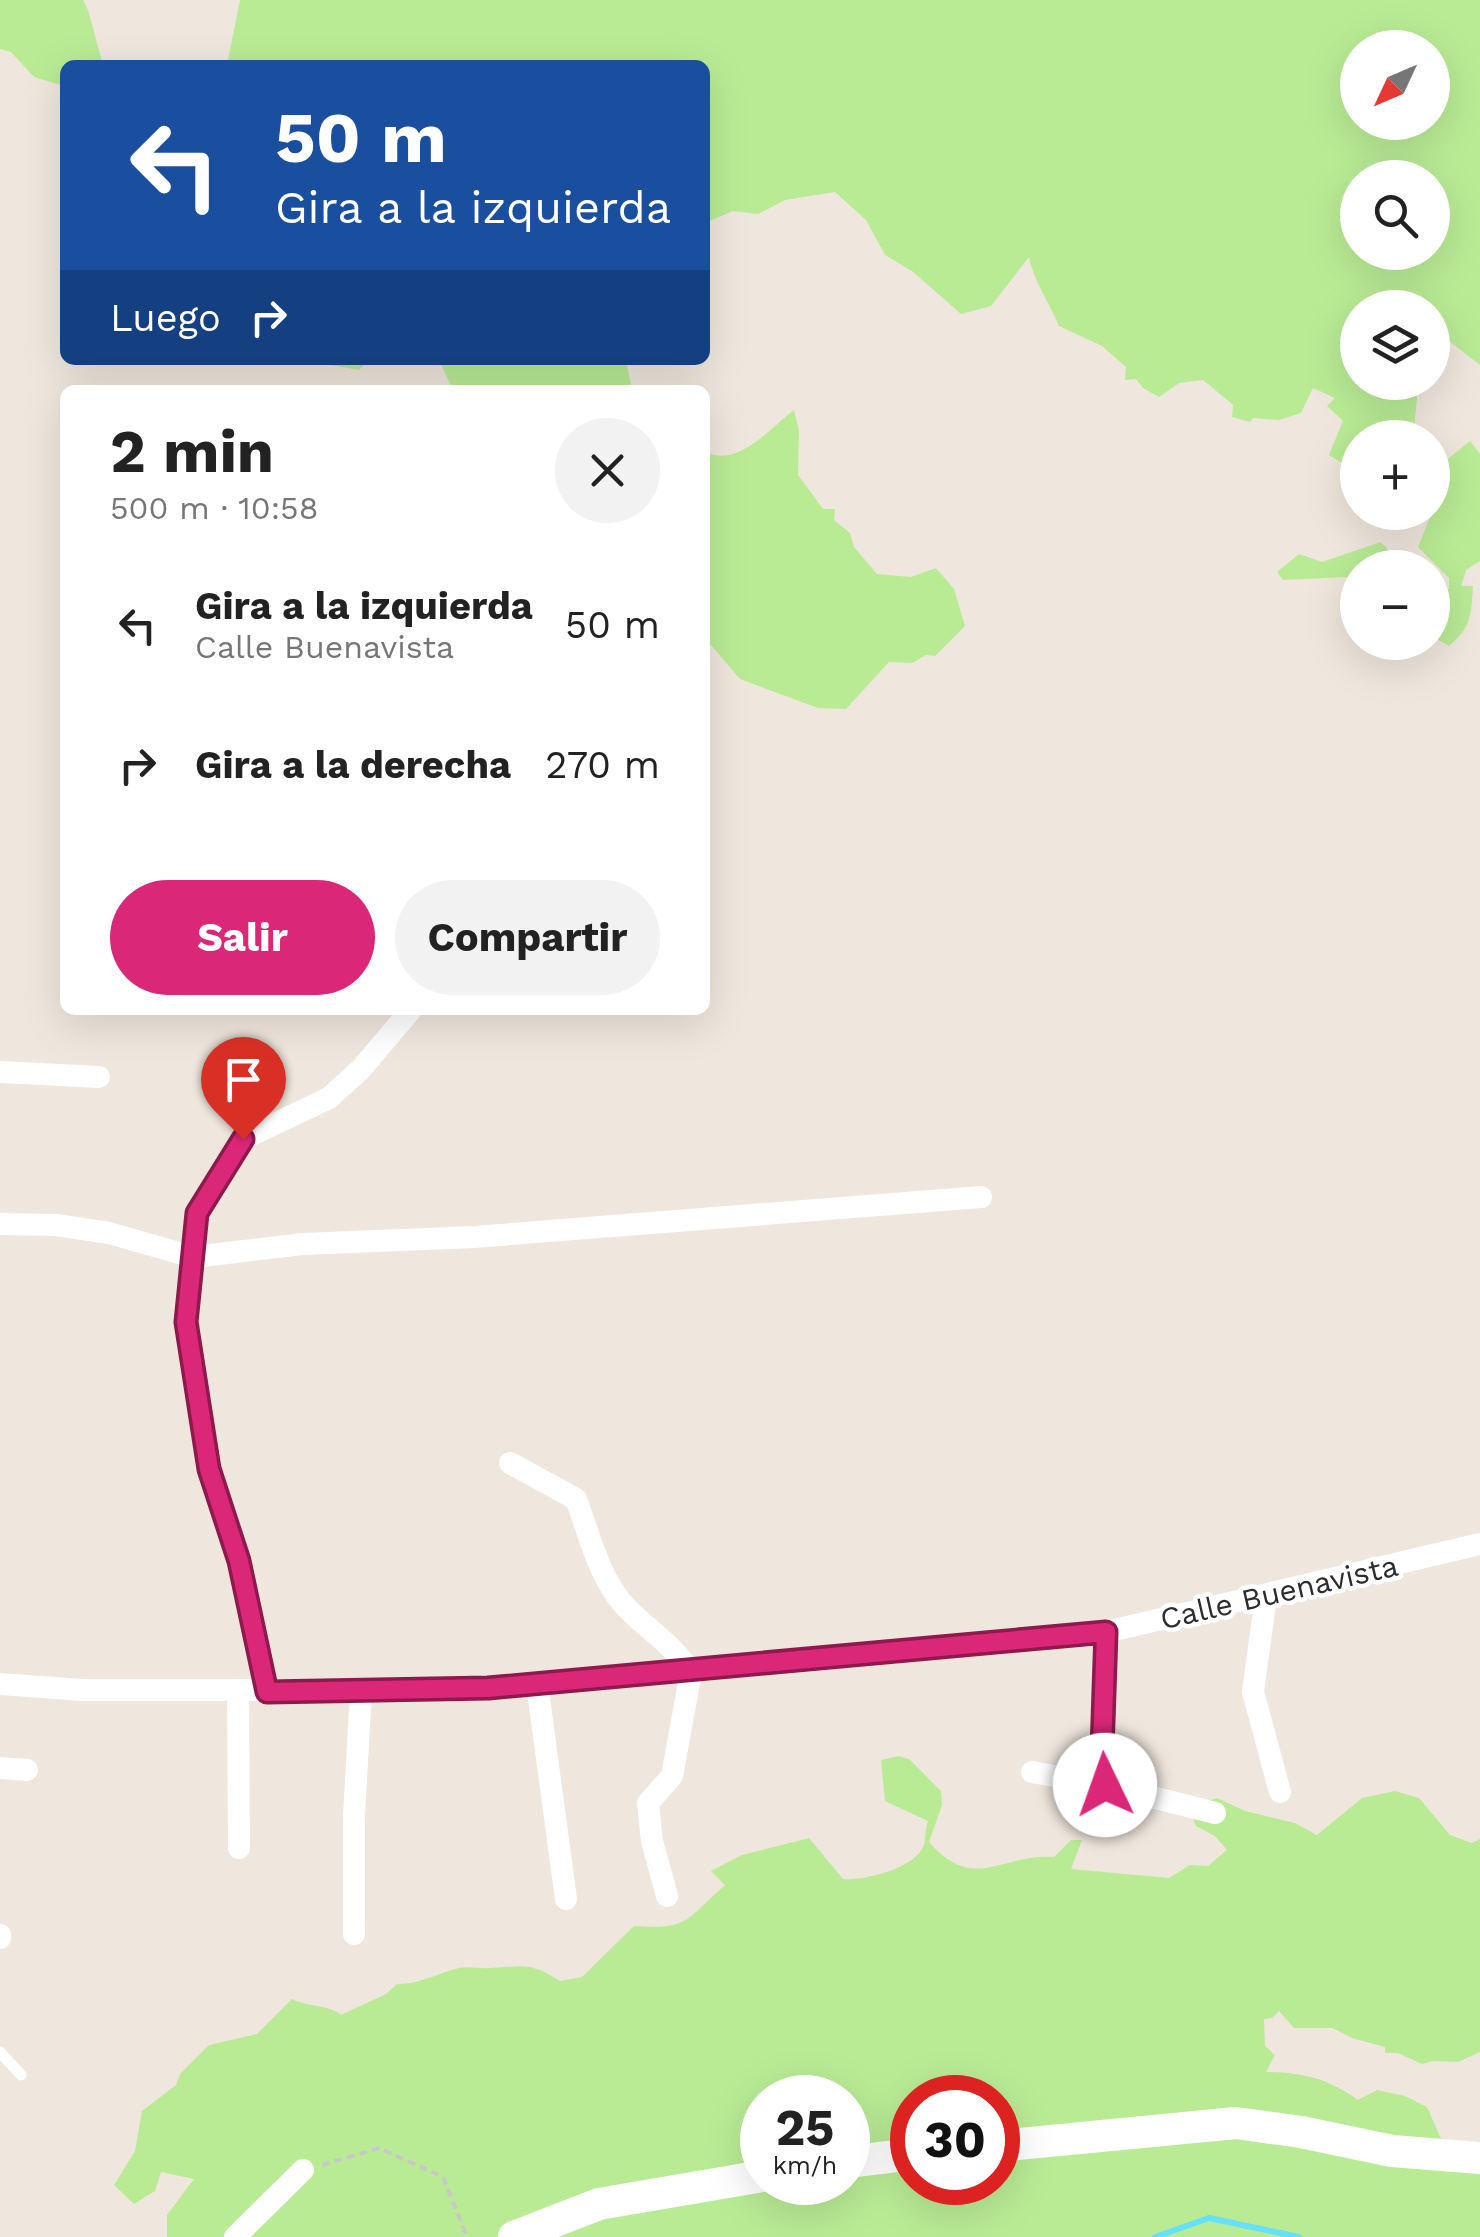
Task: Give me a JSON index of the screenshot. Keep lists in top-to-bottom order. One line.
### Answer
{"streets":{"street":["Calle Buenavista"]},"north":"bottom left","page":{"map_buttons":["+","−"],"turn":["50 m","Gira a la izquierda"],"then":"Luego","heading":["2 min","500 m · 10:58"],"list":[{"name":"Gira a la izquierda","note":"Calle Buenavista","value":"50 m"},{"name":"Gira a la derecha","value":"270 m"}],"buttons":["Salir","Compartir"],"speed":"25 km/h","limit":"30"}}
